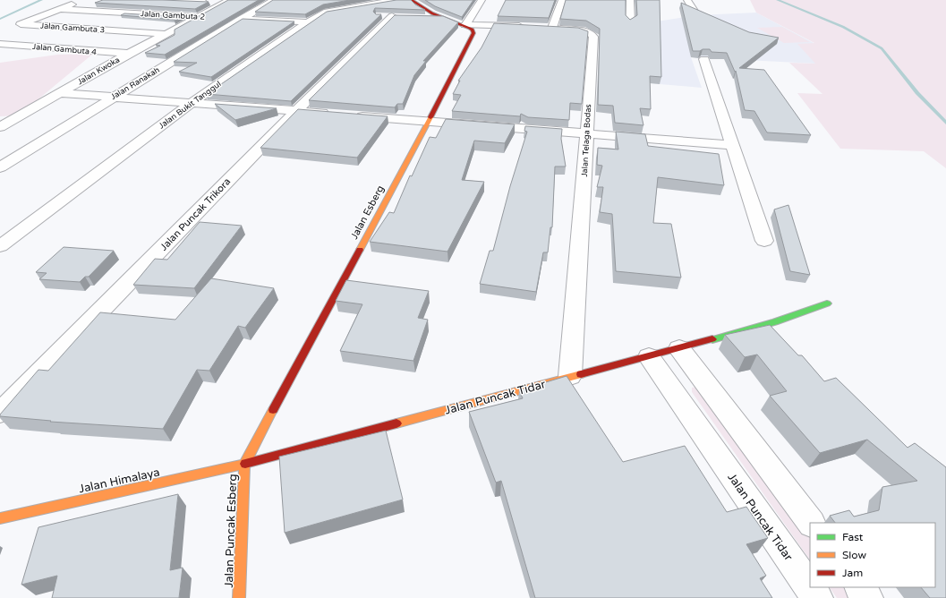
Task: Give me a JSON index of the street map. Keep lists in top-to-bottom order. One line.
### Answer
{"streets":{"main road":["Jalan Esberg","Jalan Puncak Tidar","Jalan Himalaya","Jalan Puncak Esberg"],"street":["Jalan Gambuta 2","Jalan Gambuta 3","Jalan Gambuta 4","Jalan Kwoka","Jalan Ranakah","Jalan Bukit Tanggul","Jalan Telaga Bodas","Jalan Puncak Trikora"]},"crossings":[["Jalan Gambuta 2","Jalan Gambuta 3"],["Jalan Gambuta 2","Jalan Kwoka"],["Jalan Gambuta 2","Jalan Ranakah"],["Jalan Gambuta 2","Jalan Bukit Tanggul"],["Jalan Gambuta 3","Jalan Kwoka"],["Jalan Gambuta 4","Jalan Kwoka"],["Jalan Telaga Bodas","Jalan Esberg"],["Jalan Telaga Bodas","Jalan Puncak Tidar"],["Jalan Esberg","Jalan Puncak Tidar"],["Jalan Esberg","Jalan Himalaya"],["Jalan Esberg","Jalan Puncak Esberg"],["Jalan Puncak Tidar","Jalan Himalaya"],["Jalan Puncak Tidar","Jalan Puncak Esberg"],["Jalan Himalaya","Jalan Puncak Esberg"]],"legend":["Fast","Slow","Jam"]}
